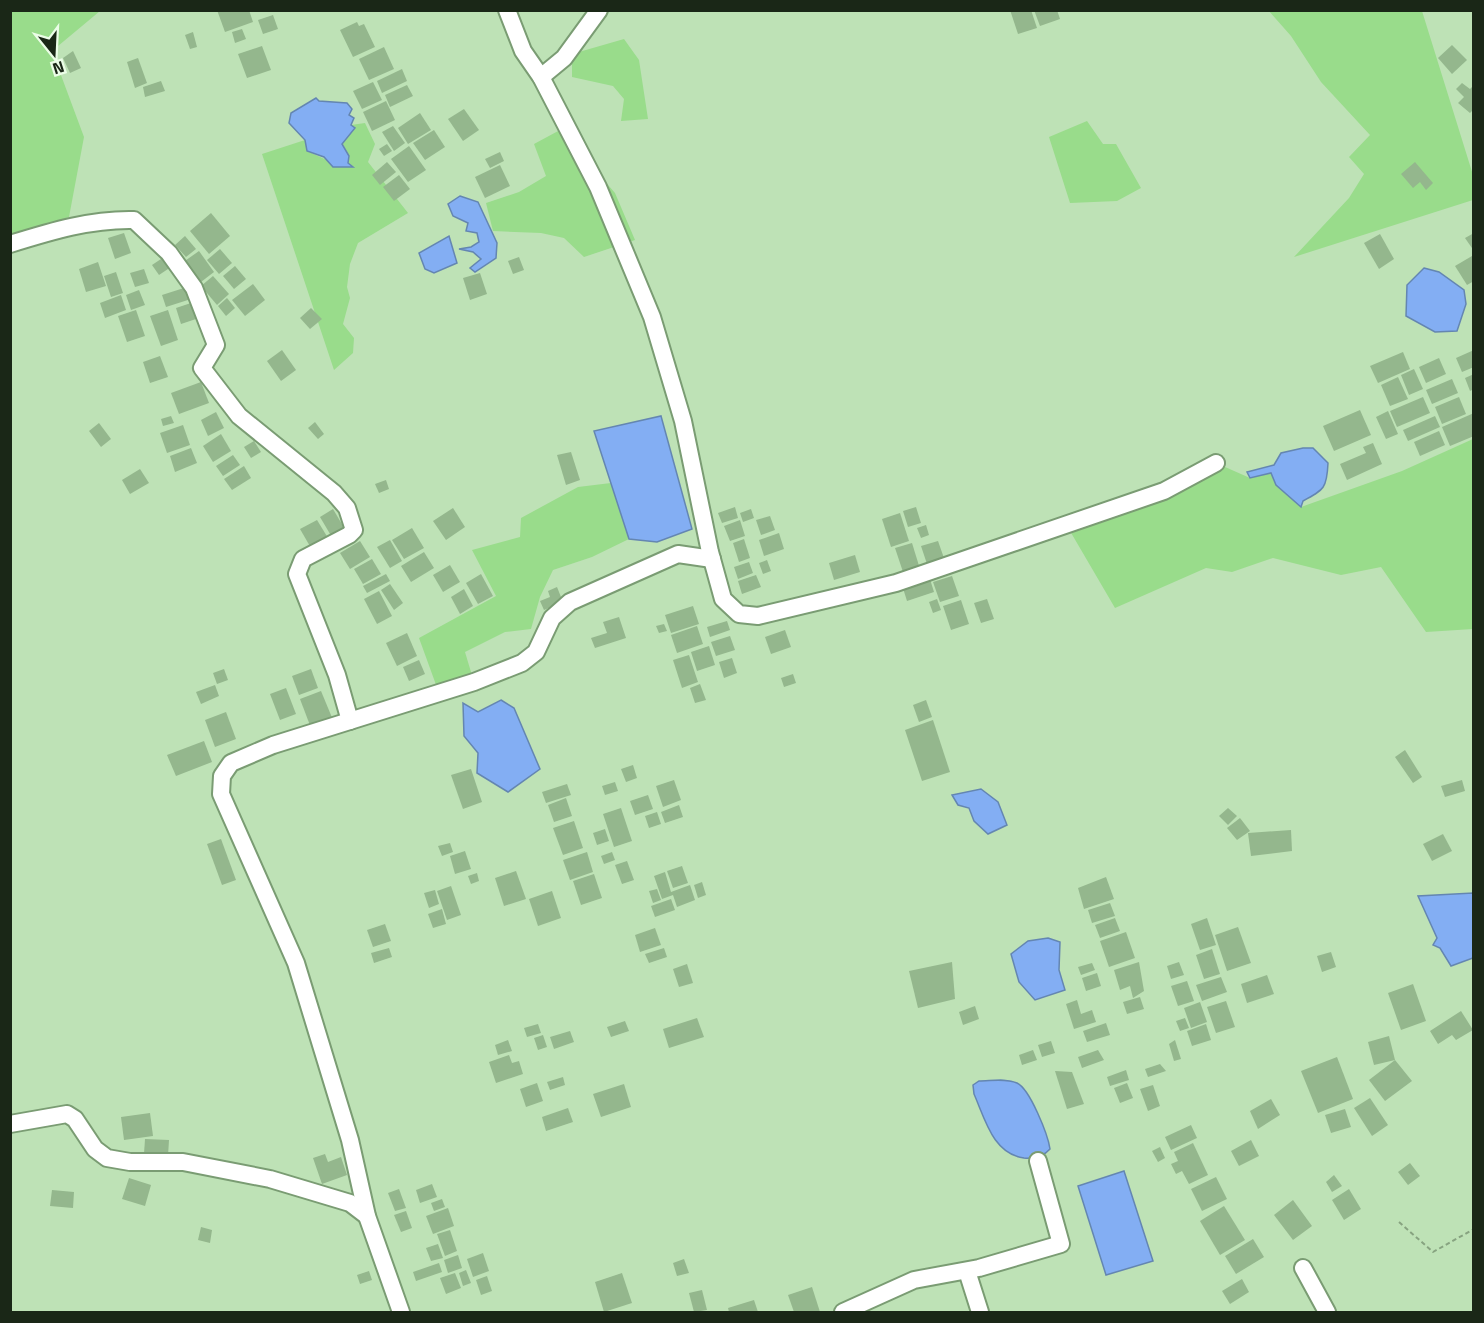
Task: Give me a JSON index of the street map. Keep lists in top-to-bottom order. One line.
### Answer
{"north":"bottom"}
